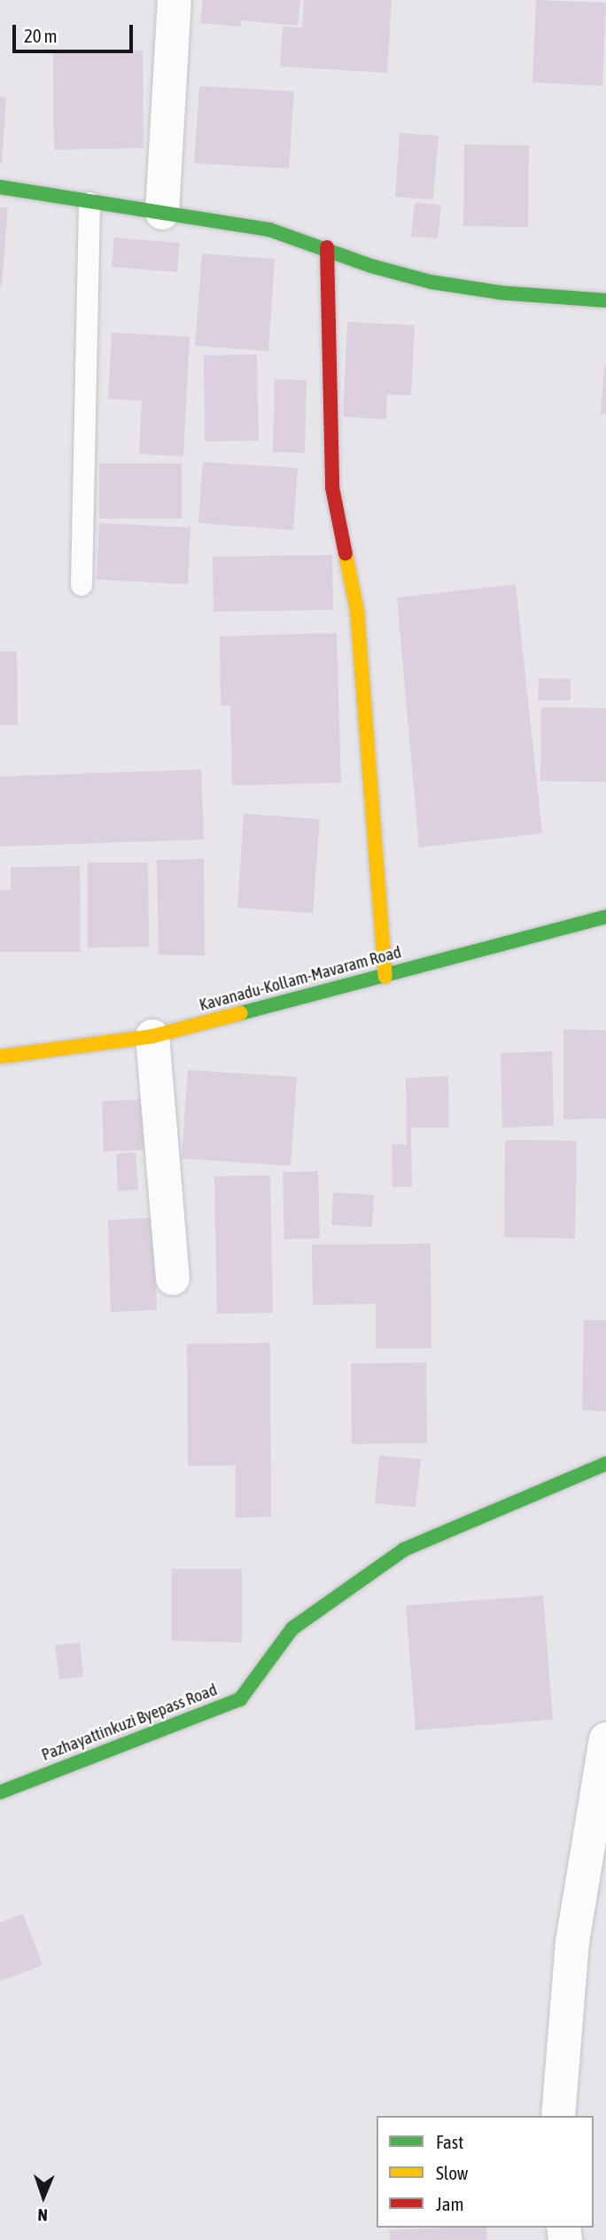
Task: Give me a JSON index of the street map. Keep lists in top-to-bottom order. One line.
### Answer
{"streets":{"street":["Kavanadu-Kollam-Mavaram Road","Pazhayattinkuzi Byepass Road"]},"legend":["Fast","Slow","Jam"],"scale_bar":"20 m","north":"bottom"}
